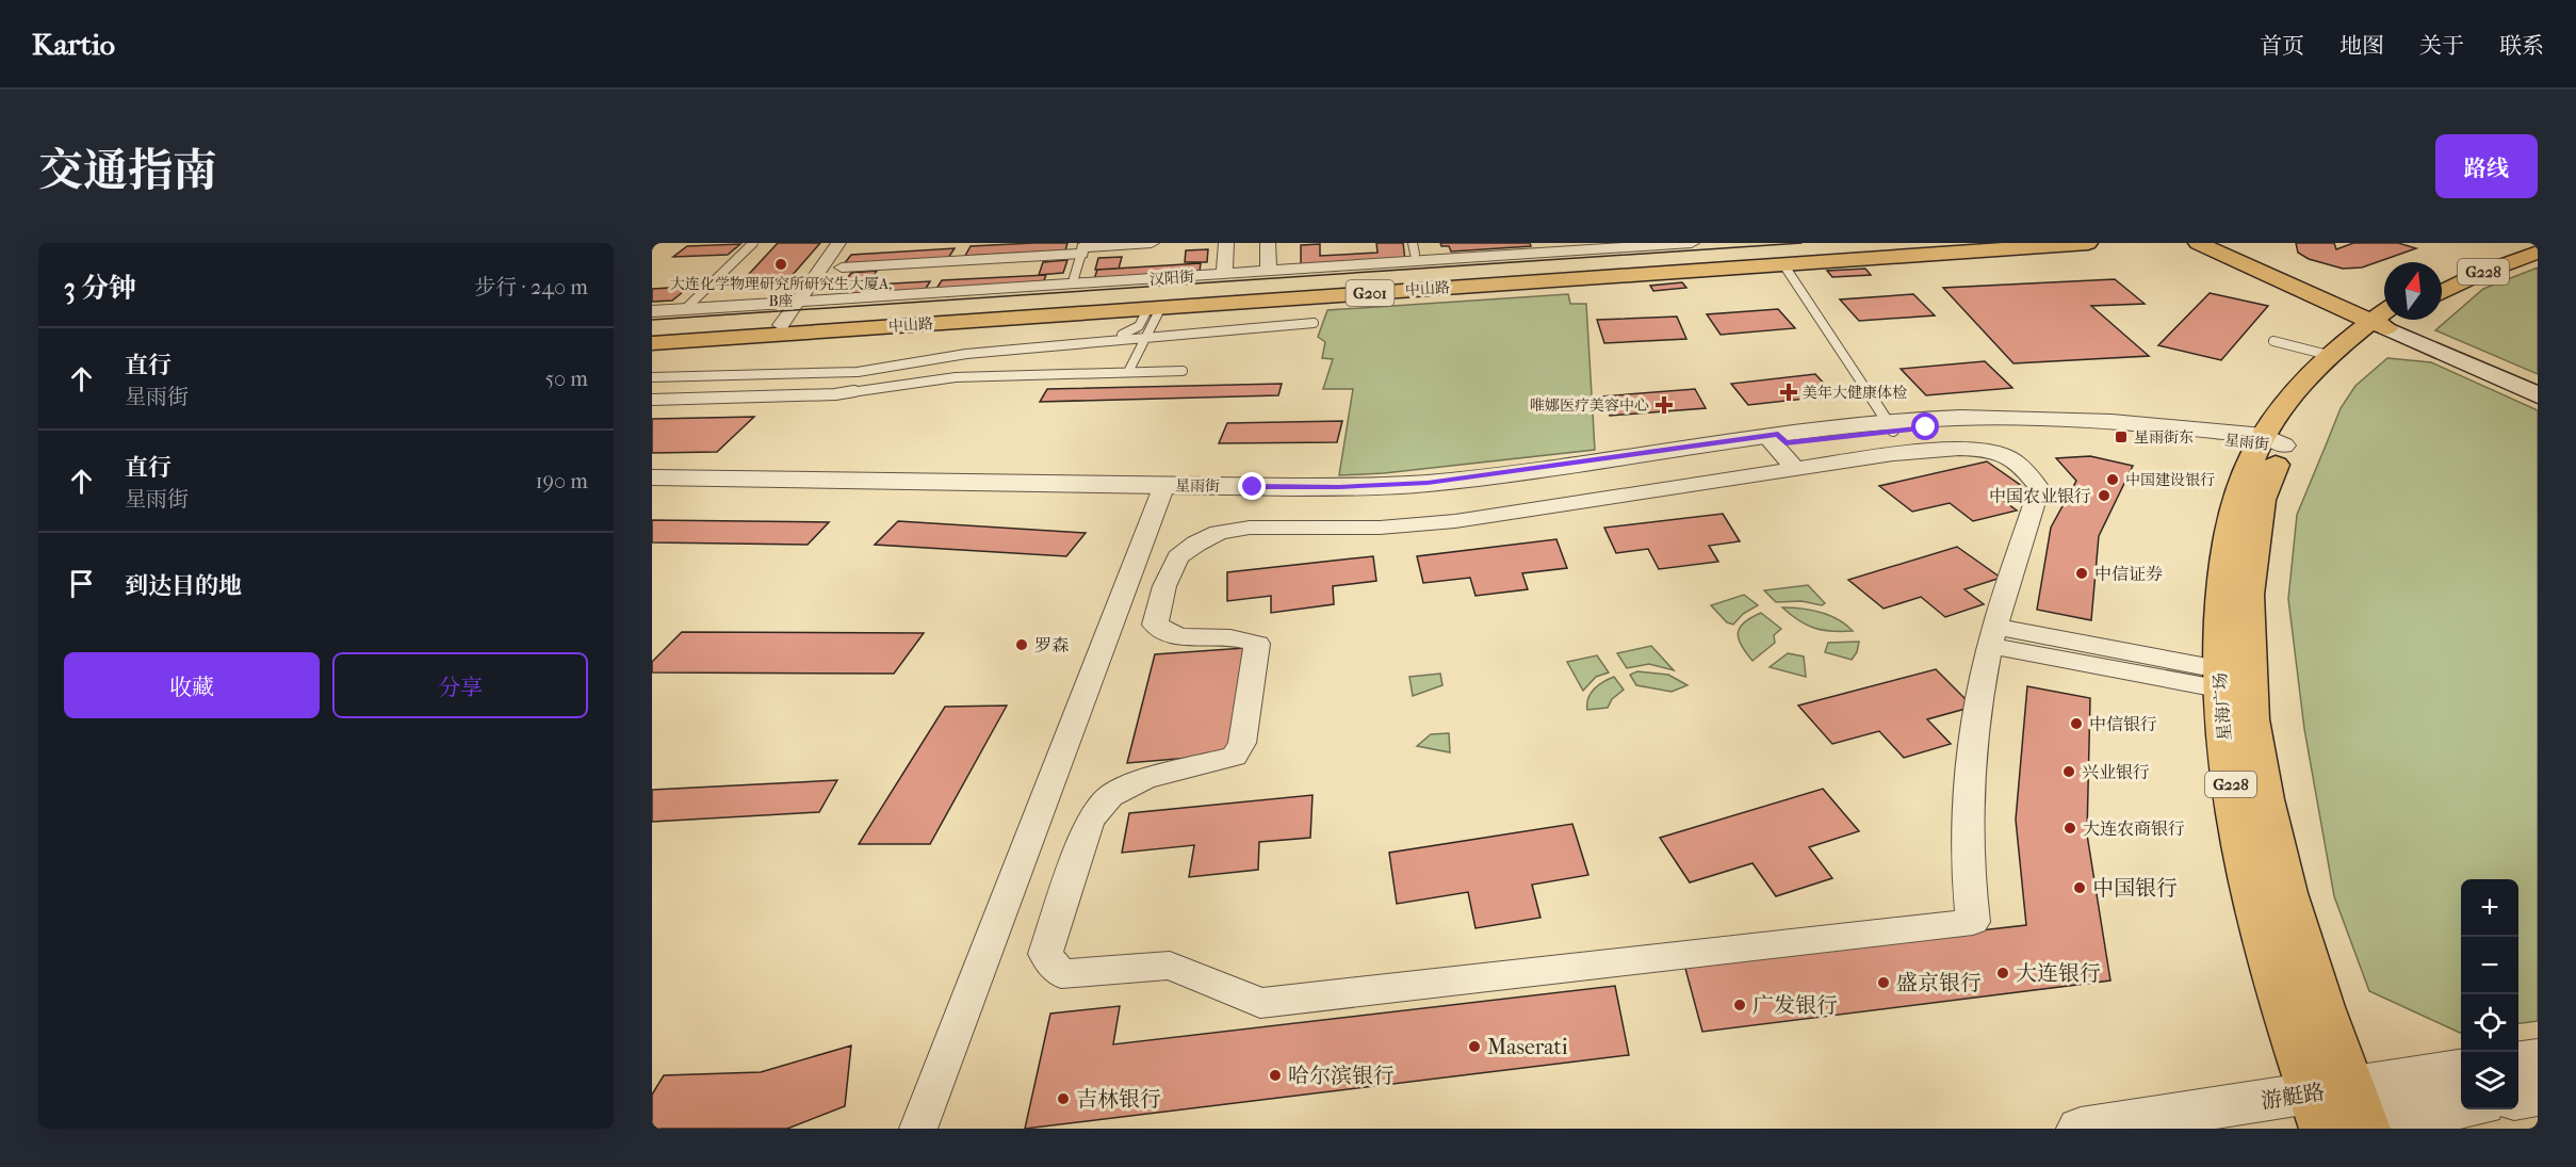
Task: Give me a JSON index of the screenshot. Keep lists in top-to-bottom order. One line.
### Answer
{"streets":{"highway":["G228","中山路","G201","星海广场"],"street":["汉阳街","星雨街","游艇路"]},"crossings":[["汉阳街","中山路"],["星雨街","星海广场"],["星海广场","游艇路"]],"places":{"other":["大连化学物理研究所研究生大厦A, B座","中国建设银行","中国农业银行","中信证券","罗森","中信银行","兴业银行","大连农商银行","中国银行","大连银行","盛京银行","广发银行","Maserati","哈尔滨银行","吉林银行"],"health":["美年大健康体检","唯娜医疗美容中心"],"transit":["星雨街东"]},"north":"top","page":{"header":"Kartio","nav":["首页","地图","关于","联系"],"title":"交通指南","buttons":["路线",["收藏","分享"]],"heading":["3 分钟","步行 · 240 m"],"list":[["直行","星雨街","50 m"],["直行","星雨街","190 m"],"到达目的地"],"map_buttons":["+","−"]}}
